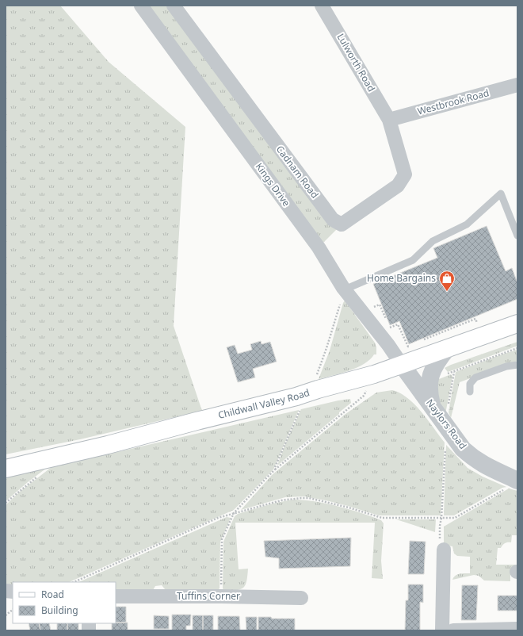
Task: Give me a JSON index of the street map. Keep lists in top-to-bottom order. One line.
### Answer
{"streets":{"main road":["Childwall Valley Road"],"street":["Lulworth Road","Westbrook Road","Cadnam Road","Kings Drive","Naylors Road","Tuffins Corner"]},"crossings":[["Lulworth Road","Westbrook Road"],["Lulworth Road","Cadnam Road"],["Westbrook Road","Cadnam Road"],["Kings Drive","Childwall Valley Road"],["Kings Drive","Naylors Road"],["Childwall Valley Road","Naylors Road"]],"places":{"shop":["Home Bargains"]},"legend":["Road","Building"]}
